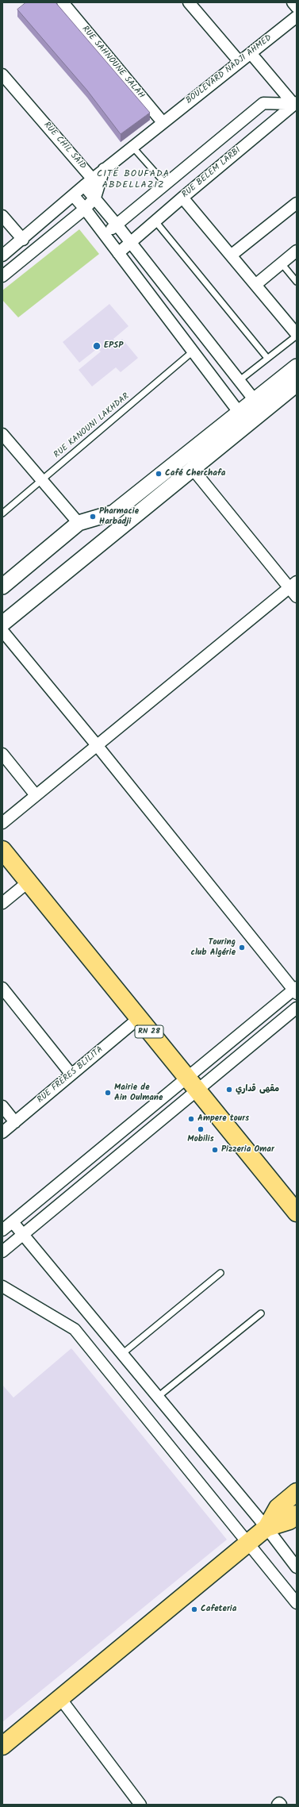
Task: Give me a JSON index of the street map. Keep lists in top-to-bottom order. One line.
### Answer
{"streets":{"main road":["RN 28"],"street":["RUE SAHNOUNE SALAH","BOULEVARD NADJI AHMED","RUE CHIL SAID","RUE BELEM LARBI","RUE FRÈRES BLILITA"],"lane":["RUE KANOUNI LAKHDAR"]},"crossings":[["RUE SAHNOUNE SALAH","BOULEVARD NADJI AHMED"],["RUE CHIL SAID","RUE BELEM LARBI"],["RN 28","RUE FRÈRES BLILITA"]],"districts":["CITÉ BOUFADA ABDELLAZIZ"],"places":["EPSP","Café Cherchafa","Pharmacie Harbadji","Touring club Algérie","مقهى قداري","Mairie de Ain Oulmane","Ampere tours","Mobilis","Pizzeria Omar","Cafeteria"]}
